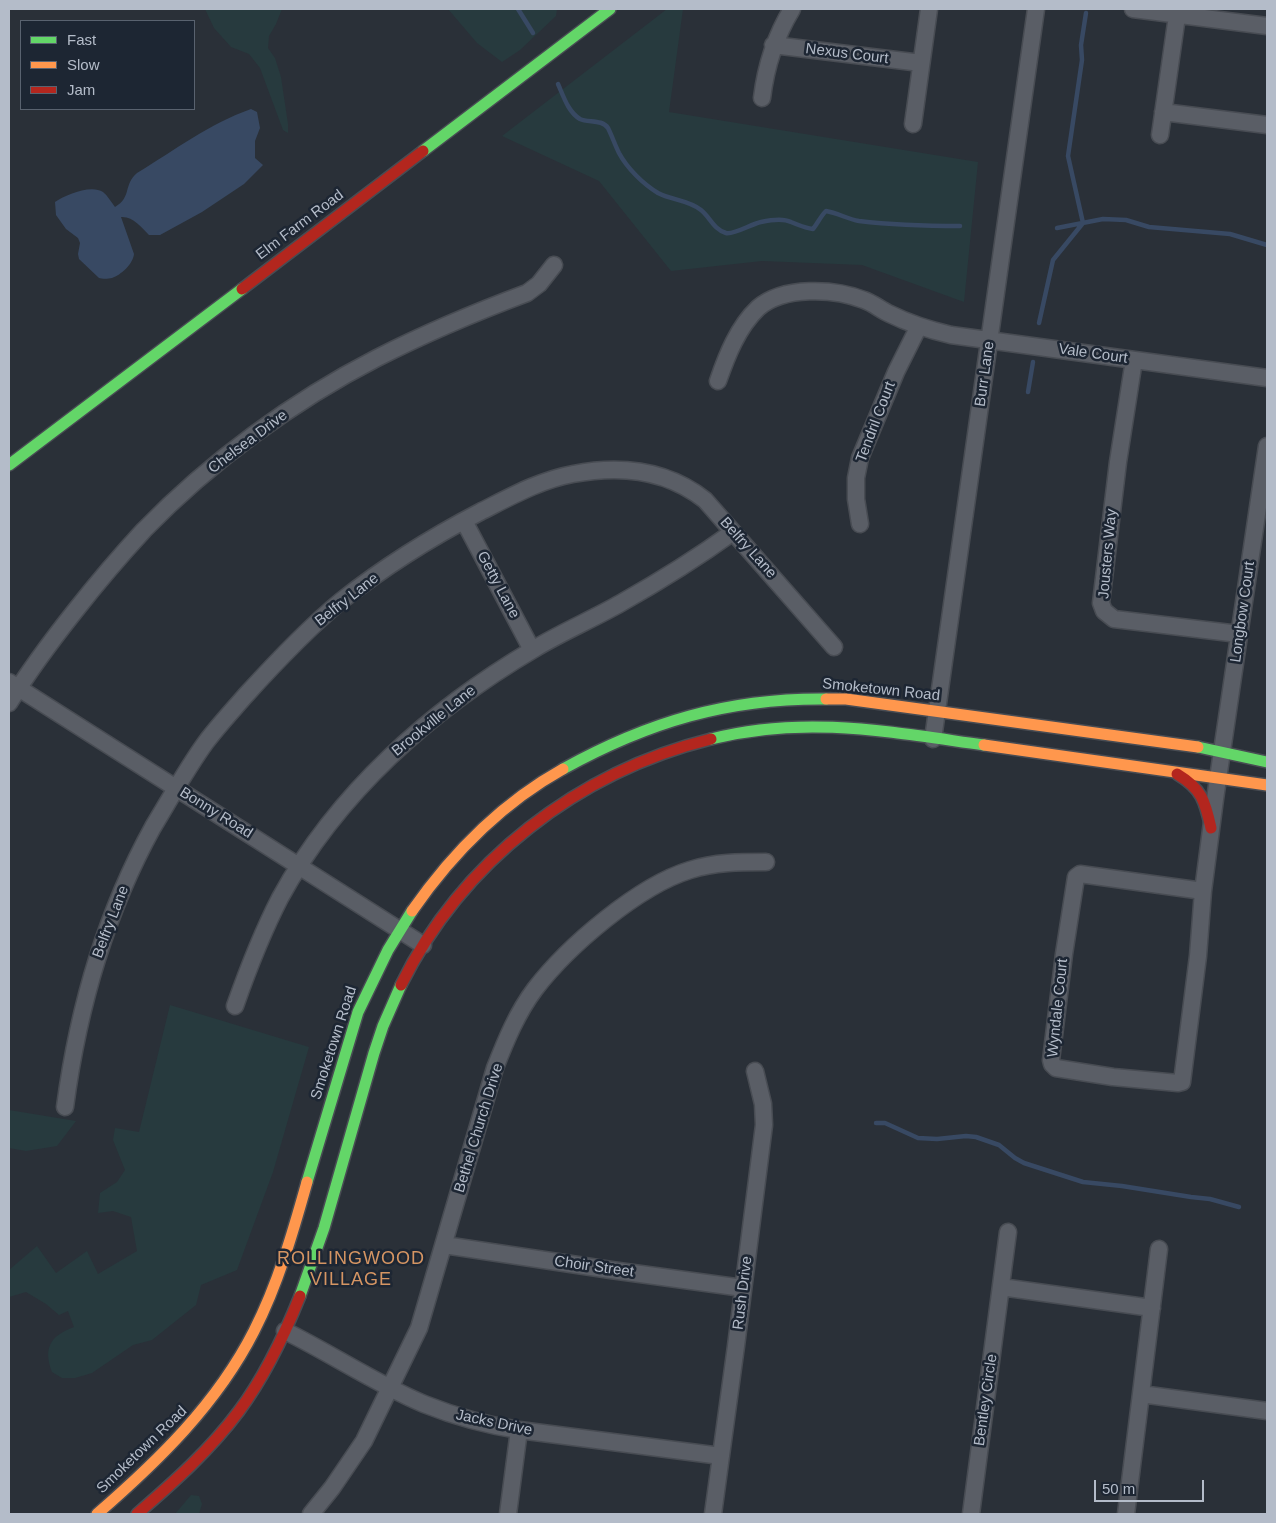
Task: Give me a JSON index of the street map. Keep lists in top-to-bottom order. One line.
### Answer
{"streets":{"main road":["Elm Farm Road","Smoketown Road"],"street":["Nexus Court","Vale Court","Burr Lane","Tendril Court","Chelsea Drive","Belfry Lane","Jousters Way","Getty Lane","Longbow Court","Brookville Lane","Bonny Road","Wyndale Court","Bethel Church Drive","Choir Street","Rush Drive","Bentley Circle","Jacks Drive"]},"crossings":[["Vale Court","Burr Lane"],["Vale Court","Tendril Court"],["Vale Court","Jousters Way"],["Burr Lane","Smoketown Road"],["Chelsea Drive","Bonny Road"],["Belfry Lane","Getty Lane"],["Belfry Lane","Brookville Lane"],["Belfry Lane","Bonny Road"],["Jousters Way","Longbow Court"],["Getty Lane","Brookville Lane"],["Longbow Court","Smoketown Road"],["Longbow Court","Wyndale Court"],["Smoketown Road","Bonny Road"],["Brookville Lane","Bonny Road"],["Bethel Church Drive","Choir Street"],["Bethel Church Drive","Jacks Drive"],["Choir Street","Rush Drive"],["Rush Drive","Jacks Drive"]],"districts":["ROLLINGWOOD VILLAGE"],"legend":["Fast","Slow","Jam"],"scale_bar":"50 m"}
